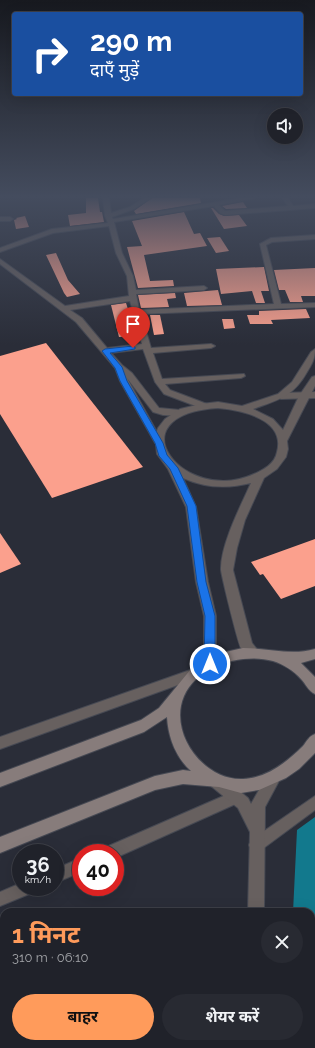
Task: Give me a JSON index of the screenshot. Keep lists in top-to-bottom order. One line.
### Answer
{"page":{"turn":["290 m","दाएँ मुड़ें"],"speed":"36 km/h","limit":"40","heading":["1 मिनट","310 m · 06:10"],"buttons":["बाहर","शेयर करें"]}}
